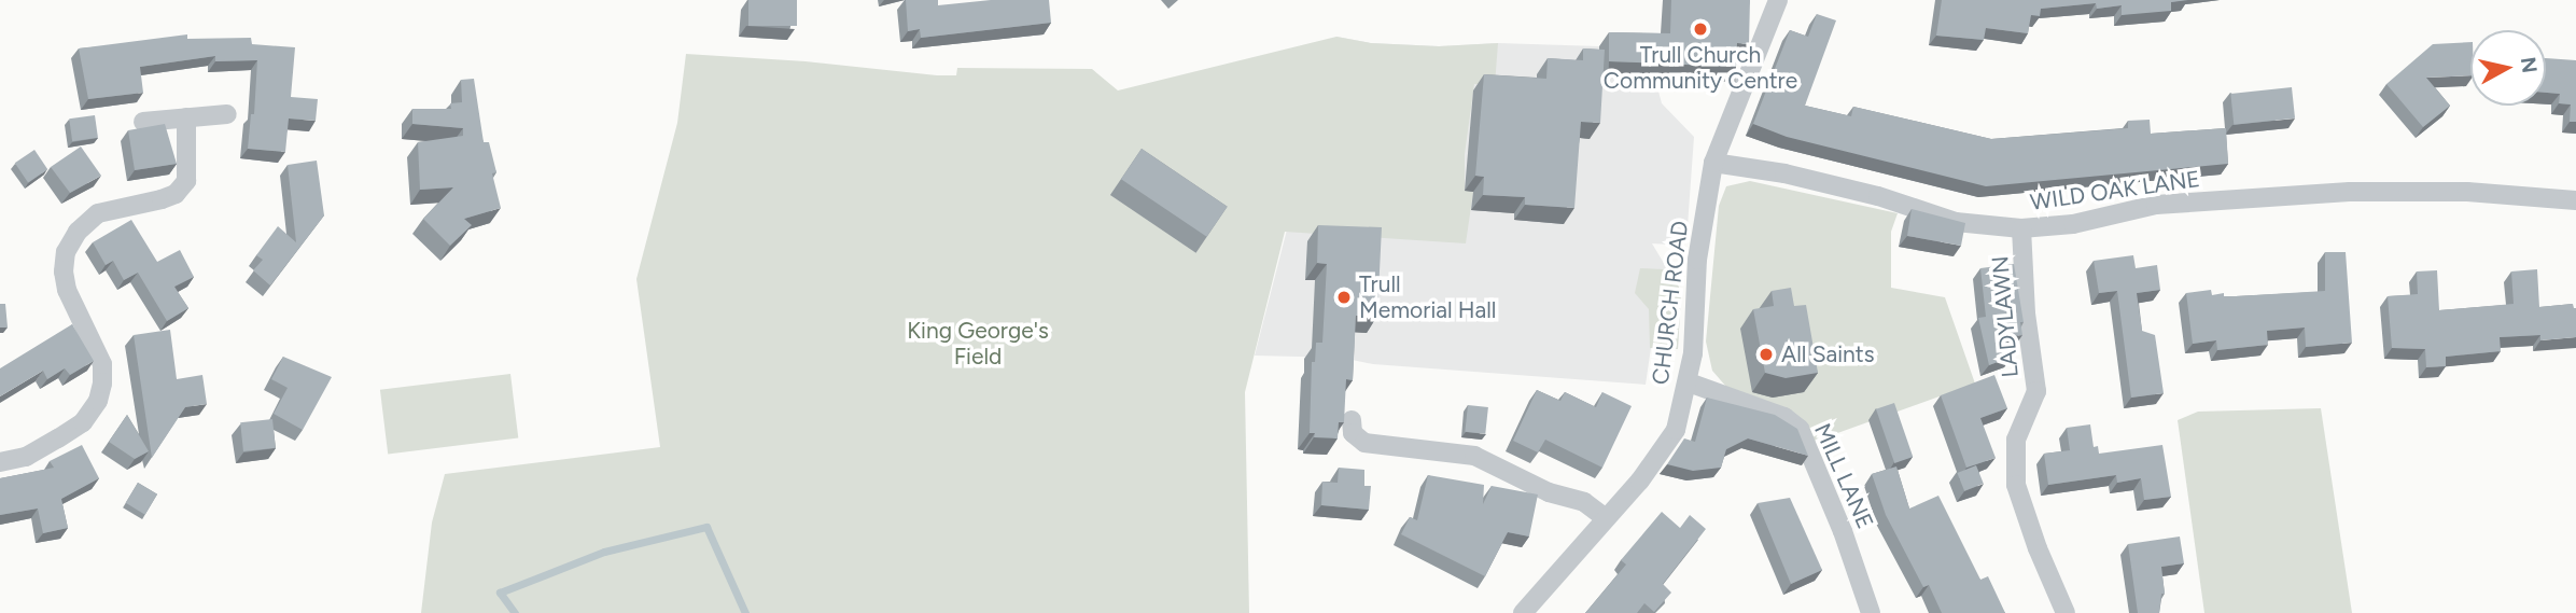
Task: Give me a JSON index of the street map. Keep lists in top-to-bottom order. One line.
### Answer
{"streets":{"street":["WILD OAK LANE","CHURCH ROAD","LADYLAWN","MILL LANE"]},"crossings":[["WILD OAK LANE","CHURCH ROAD"],["WILD OAK LANE","LADYLAWN"],["CHURCH ROAD","MILL LANE"]],"parks":["King George's Field"],"places":["Trull Church Community Centre","Trull Memorial Hall","All Saints"],"north":"right"}
